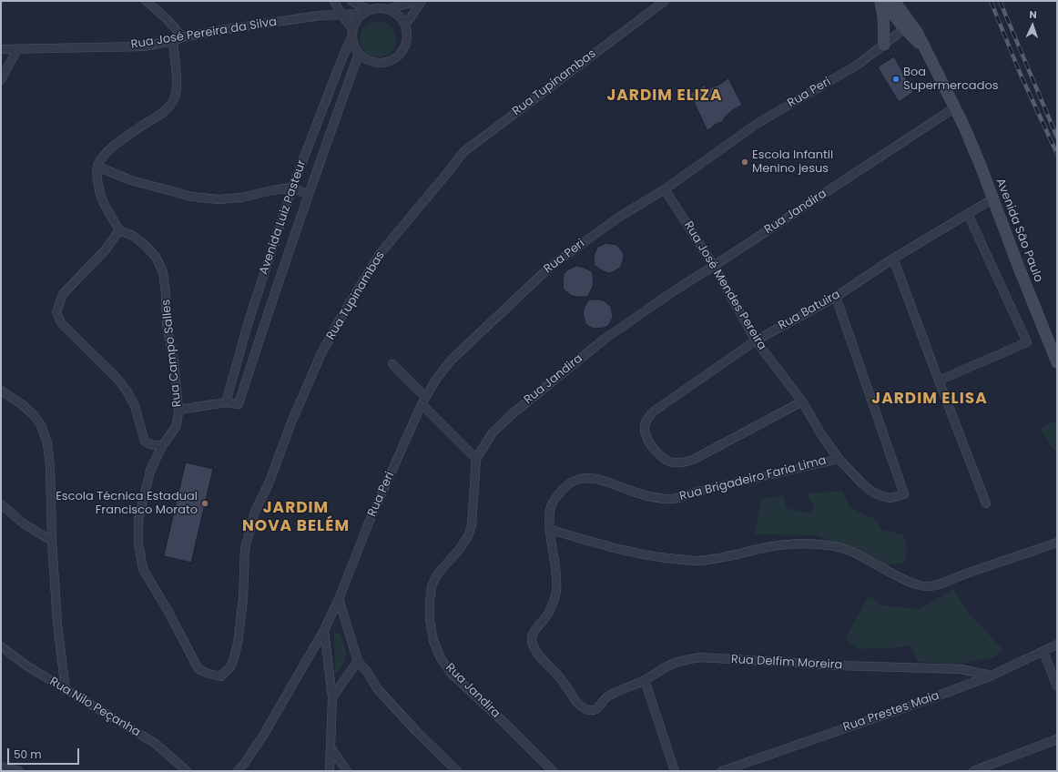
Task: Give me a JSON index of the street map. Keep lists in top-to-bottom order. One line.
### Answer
{"streets":{"main road":["Avenida São Paulo"],"street":["Rua José Pereira da Silva","Rua Tupinambas","Rua Peri","Rua Jandira","Avenida Luiz Pasteur","Rua José Mendes Pereira","Rua Batuira","Rua Campo Salles","Rua Brigadeiro Faria Lima","Rua Delfim Moreira","Rua Nilo Peçanha","Rua Prestes Maia"]},"crossings":[["Rua José Pereira da Silva","Avenida Luiz Pasteur"],["Rua Tupinambas","Rua Campo Salles"],["Rua Peri","Avenida São Paulo"],["Rua Peri","Rua José Mendes Pereira"],["Rua Jandira","Avenida São Paulo"],["Rua Jandira","Rua José Mendes Pereira"],["Avenida São Paulo","Rua Batuira"],["Rua José Mendes Pereira","Rua Batuira"],["Rua José Mendes Pereira","Rua Brigadeiro Faria Lima"],["Rua Brigadeiro Faria Lima","Rua Delfim Moreira"],["Rua Delfim Moreira","Rua Prestes Maia"]],"districts":["JARDIM ELIZA","JARDIM ELISA","JARDIM NOVA BELÉM"],"places":["Boa Supermercados","Escola Infantil Menino jesus","Escola Técnica Estadual Francisco Morato"],"scale_bar":"50 m","north":"top"}
